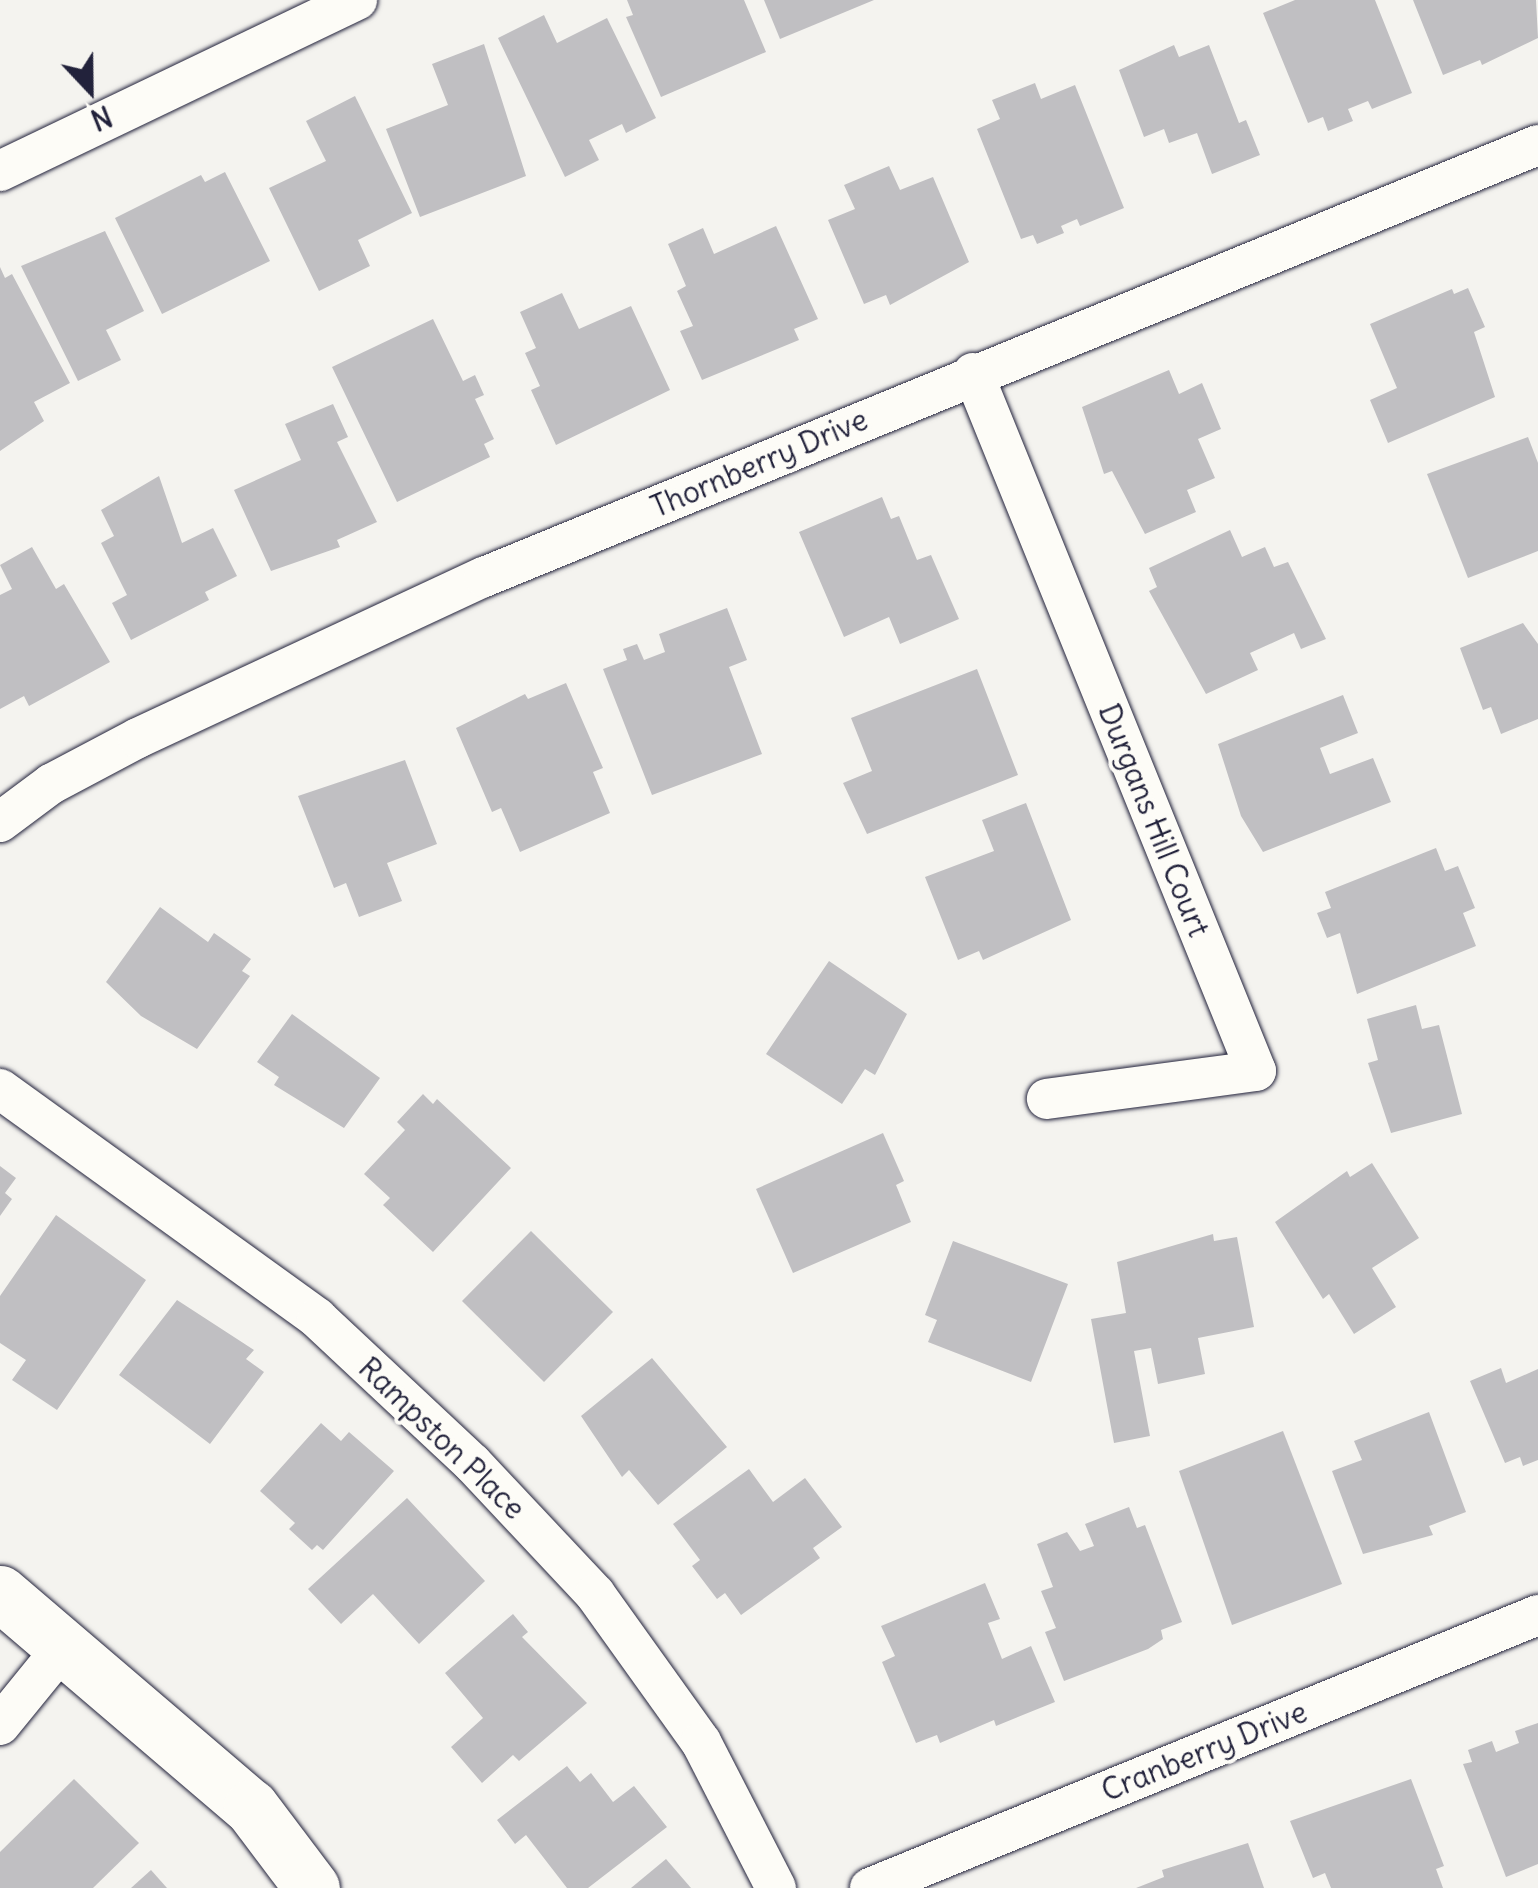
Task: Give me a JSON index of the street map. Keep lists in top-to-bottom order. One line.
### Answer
{"streets":{"street":["Thornberry Drive","Durgans Hill Court","Rampston Place","Cranberry Drive"]},"crossings":[["Thornberry Drive","Durgans Hill Court"]],"north":"bottom"}
